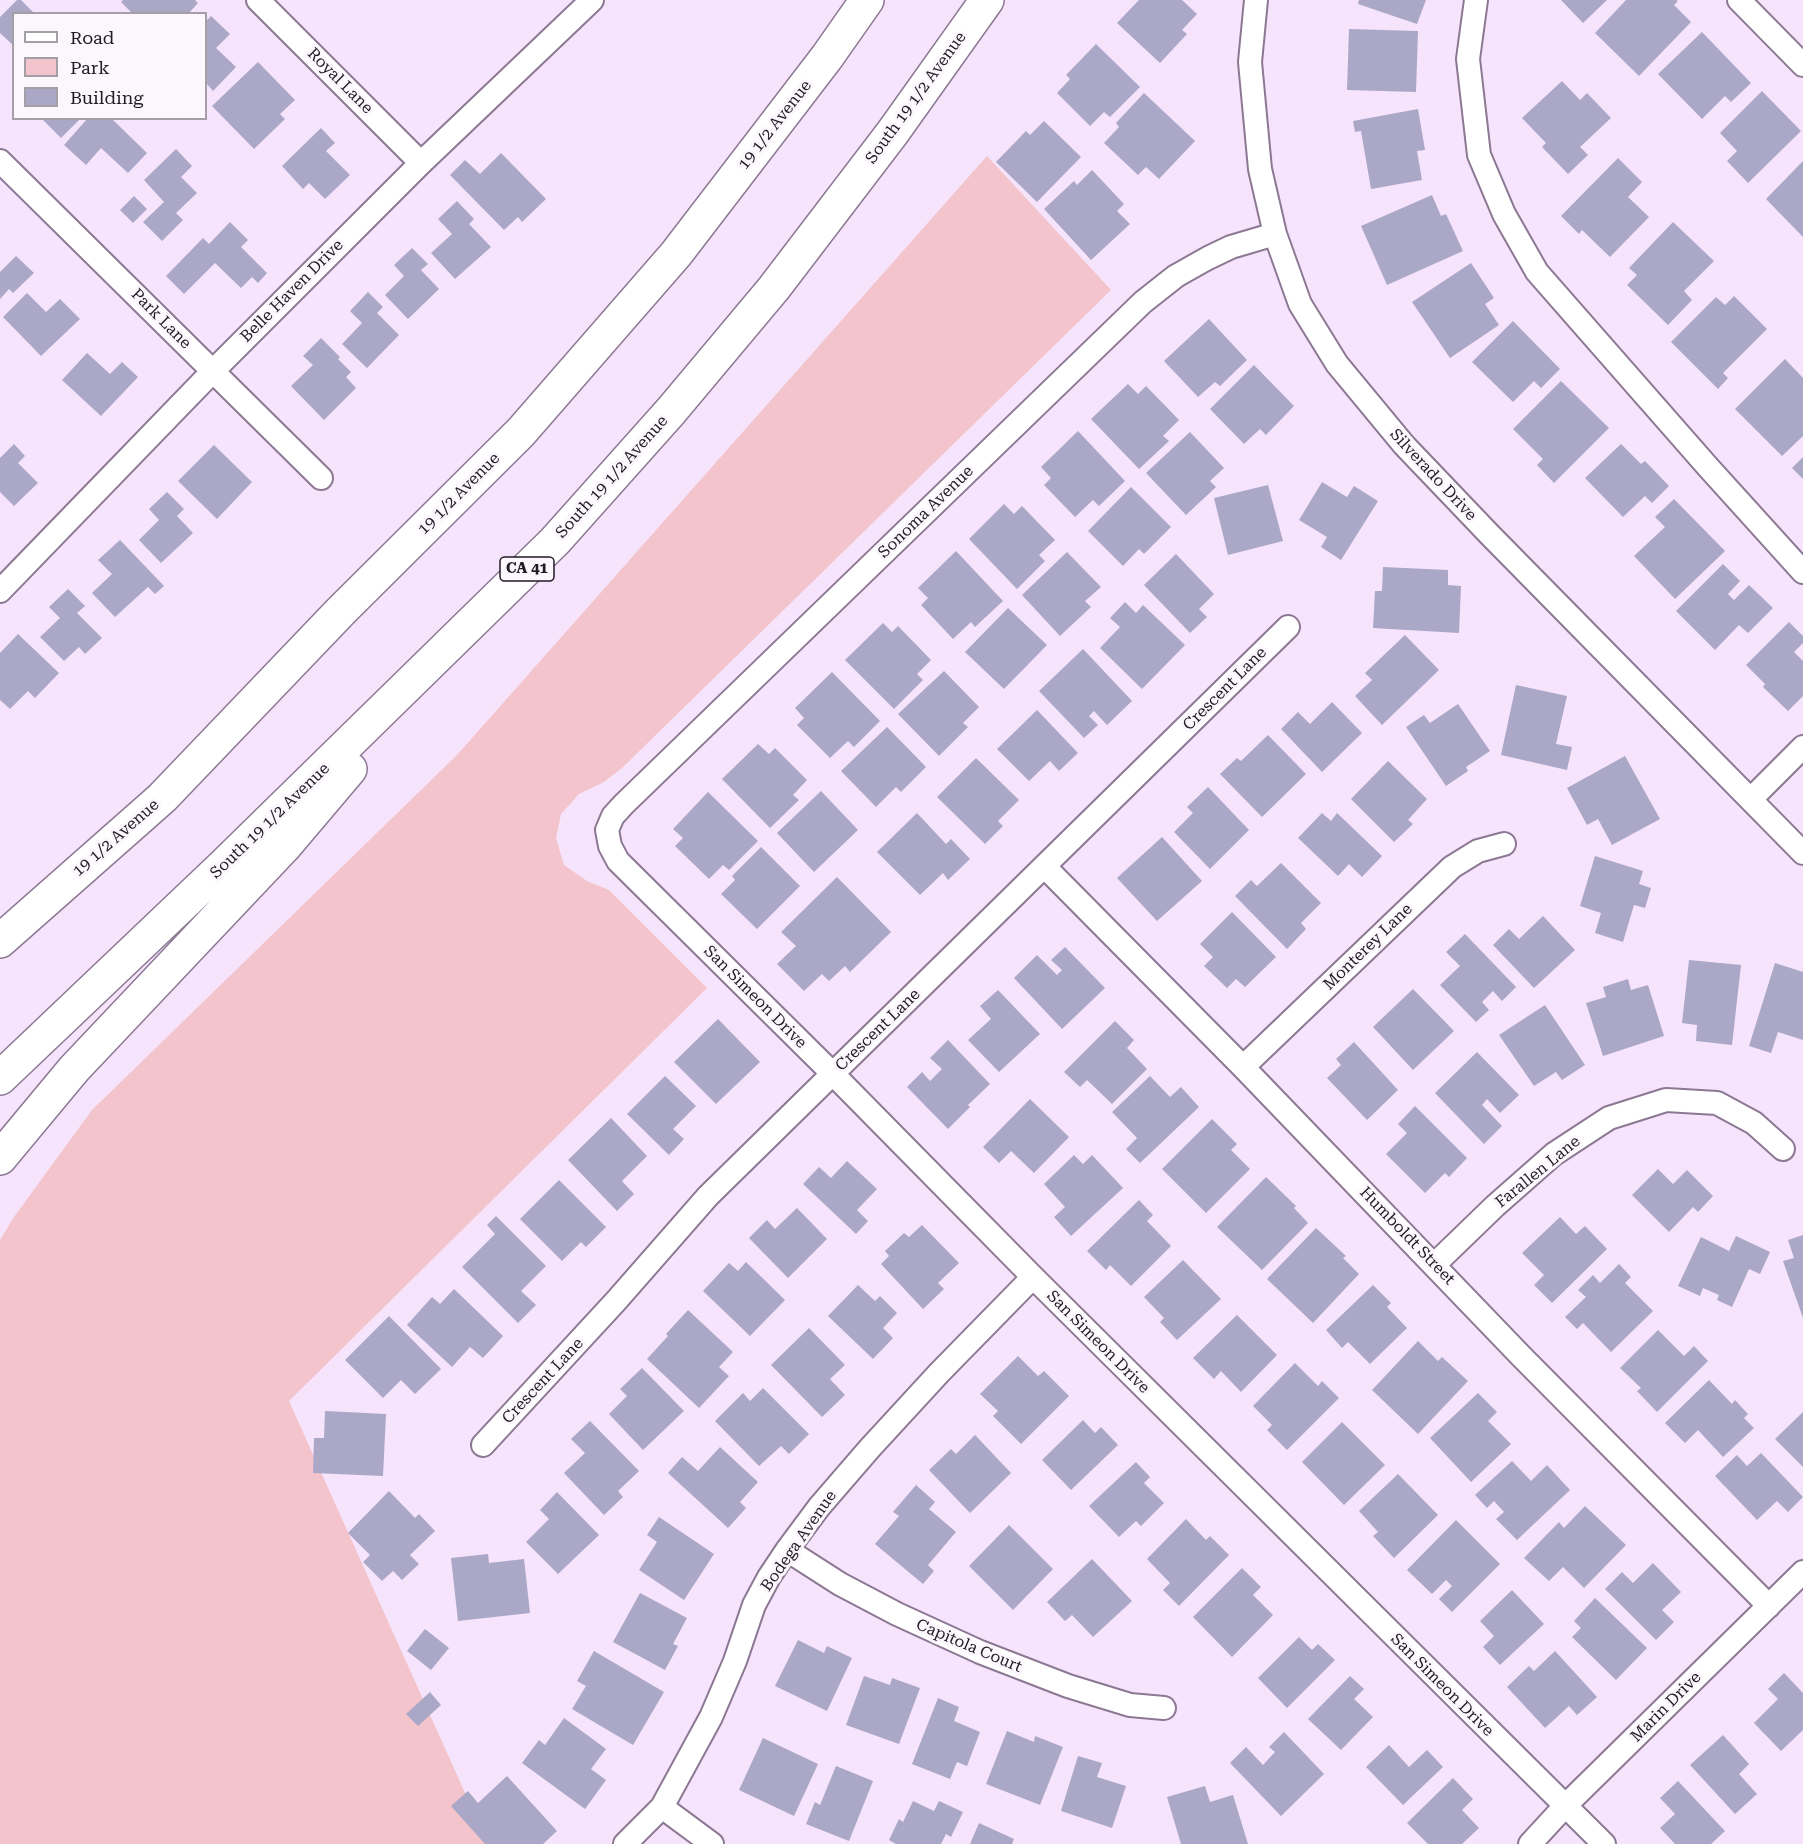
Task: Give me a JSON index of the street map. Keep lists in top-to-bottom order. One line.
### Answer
{"streets":{"highway":["South 19 1/2 Avenue","19 1/2 Avenue","CA 41"],"street":["Royal Lane","Belle Haven Drive","Park Lane","Silverado Drive","Sonoma Avenue","Crescent Lane","Monterey Lane","San Simeon Drive","Farallen Lane","Humboldt Street","Bodega Avenue","Capitola Court","Marin Drive"]},"crossings":[["Royal Lane","Belle Haven Drive"],["Belle Haven Drive","Park Lane"],["Silverado Drive","Sonoma Avenue"],["Sonoma Avenue","San Simeon Drive"],["Crescent Lane","San Simeon Drive"],["Crescent Lane","Humboldt Street"],["Monterey Lane","Humboldt Street"],["San Simeon Drive","Bodega Avenue"],["San Simeon Drive","Marin Drive"],["Farallen Lane","Humboldt Street"],["Humboldt Street","Marin Drive"],["Bodega Avenue","Capitola Court"]],"legend":["Road","Park","Building"]}
